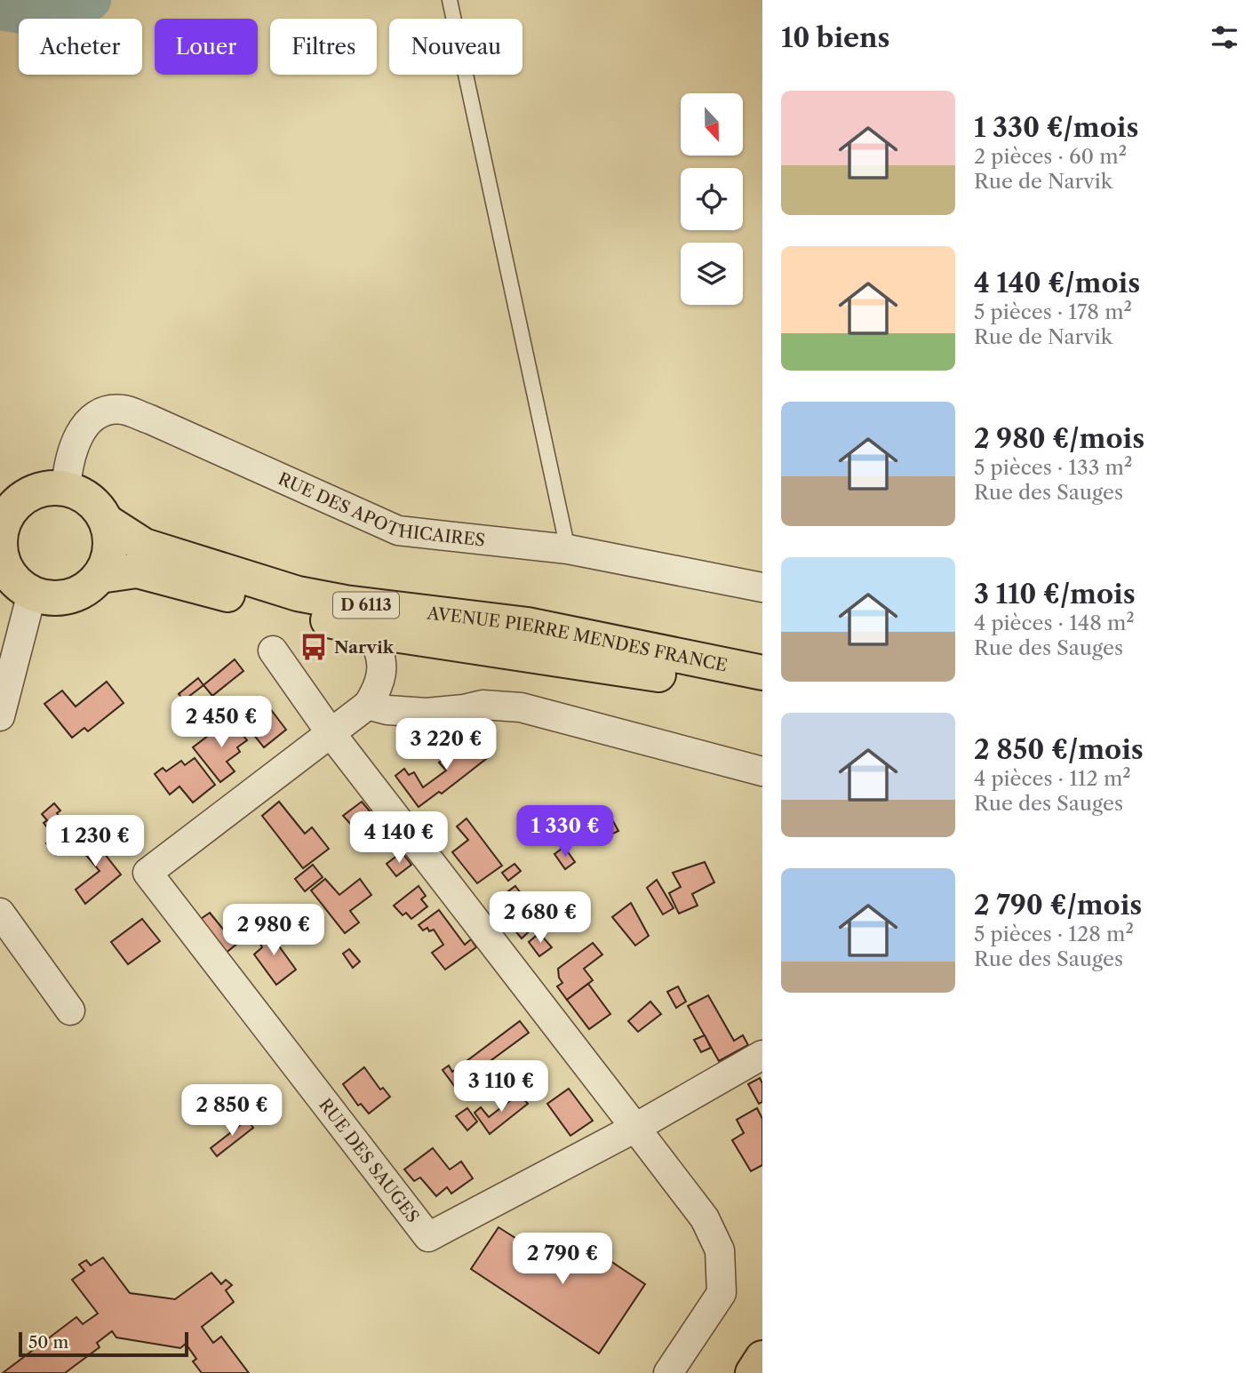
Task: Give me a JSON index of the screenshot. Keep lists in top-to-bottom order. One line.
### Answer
{"streets":{"main road":["D 6113","AVENUE PIERRE MENDES FRANCE"],"street":["RUE DES APOTHICAIRES","RUE DES SAUGES"]},"crossings":[["RUE DES APOTHICAIRES","AVENUE PIERRE MENDES FRANCE"]],"places":{"bus stop":["Narvik"]},"scale_bar":"50 m","north":"bottom","page":{"heading":"10 biens","chip":["Acheter","Louer","Filtres","Nouveau"],"list":[{"name":"1 330 €/mois","note":"2 pièces · 60 m² · Rue de Narvik"},{"name":"4 140 €/mois","note":"5 pièces · 178 m² · Rue de Narvik"},{"name":"2 980 €/mois","note":"5 pièces · 133 m² · Rue des Sauges"},{"name":"3 110 €/mois","note":"4 pièces · 148 m² · Rue des Sauges"},{"name":"2 850 €/mois","note":"4 pièces · 112 m² · Rue des Sauges"},{"name":"2 790 €/mois","note":"5 pièces · 128 m² · Rue des Sauges"}],"price":["2 450 €","3 220 €","1 330 €","4 140 €","1 230 €","2 680 €","2 980 €","3 110 €","2 850 €","2 790 €"],"scale":"50 m"}}
